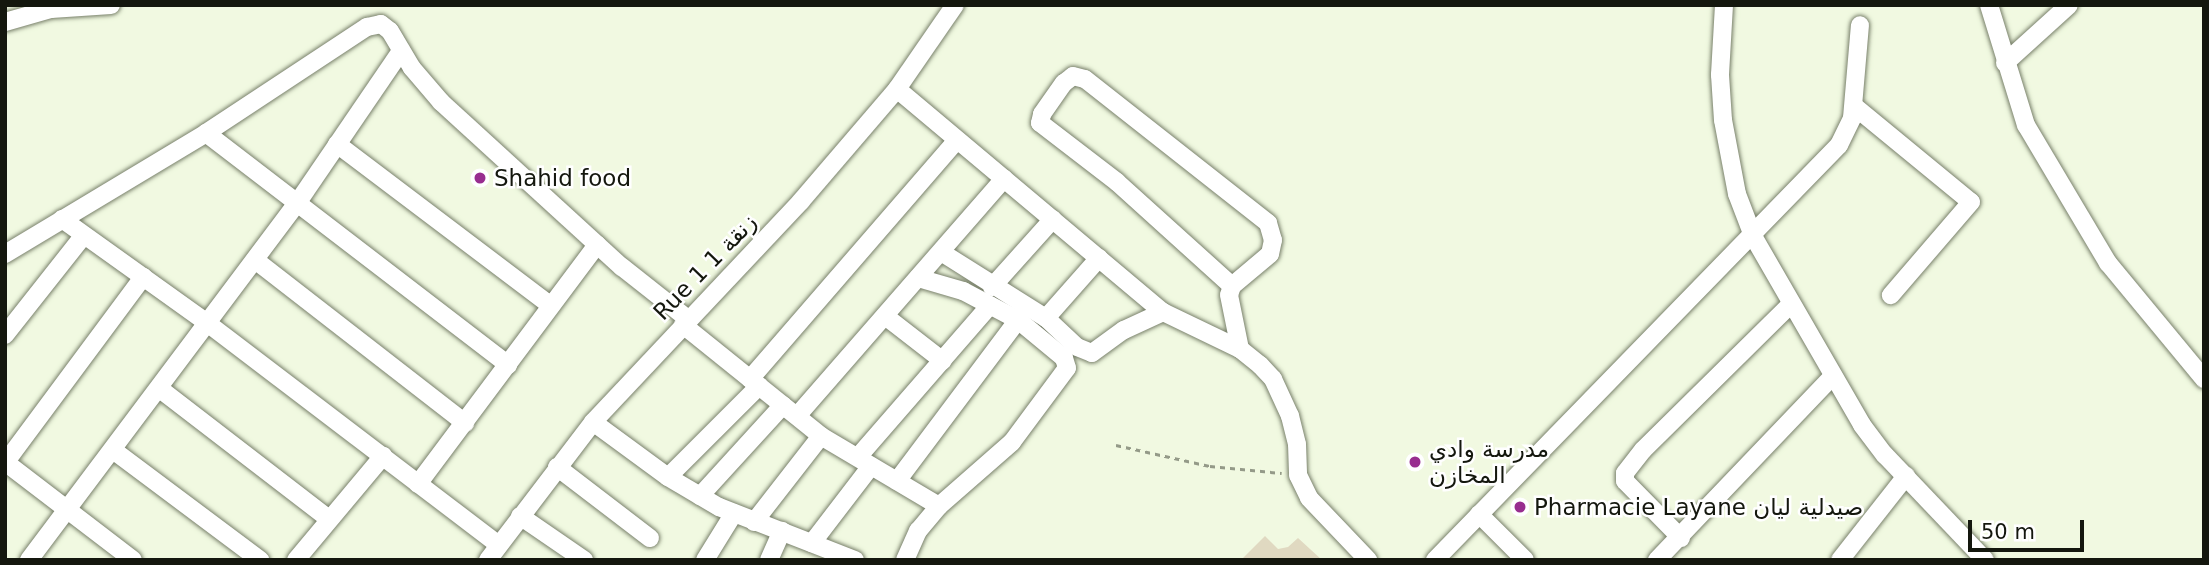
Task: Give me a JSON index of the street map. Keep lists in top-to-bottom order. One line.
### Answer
{"streets":{"street":["Rue 1 زنقة 1"]},"places":["Shahid food","مدرسة وادي المخازن","Pharmacie Layane صيدلية ليان"],"scale_bar":"50 m"}
